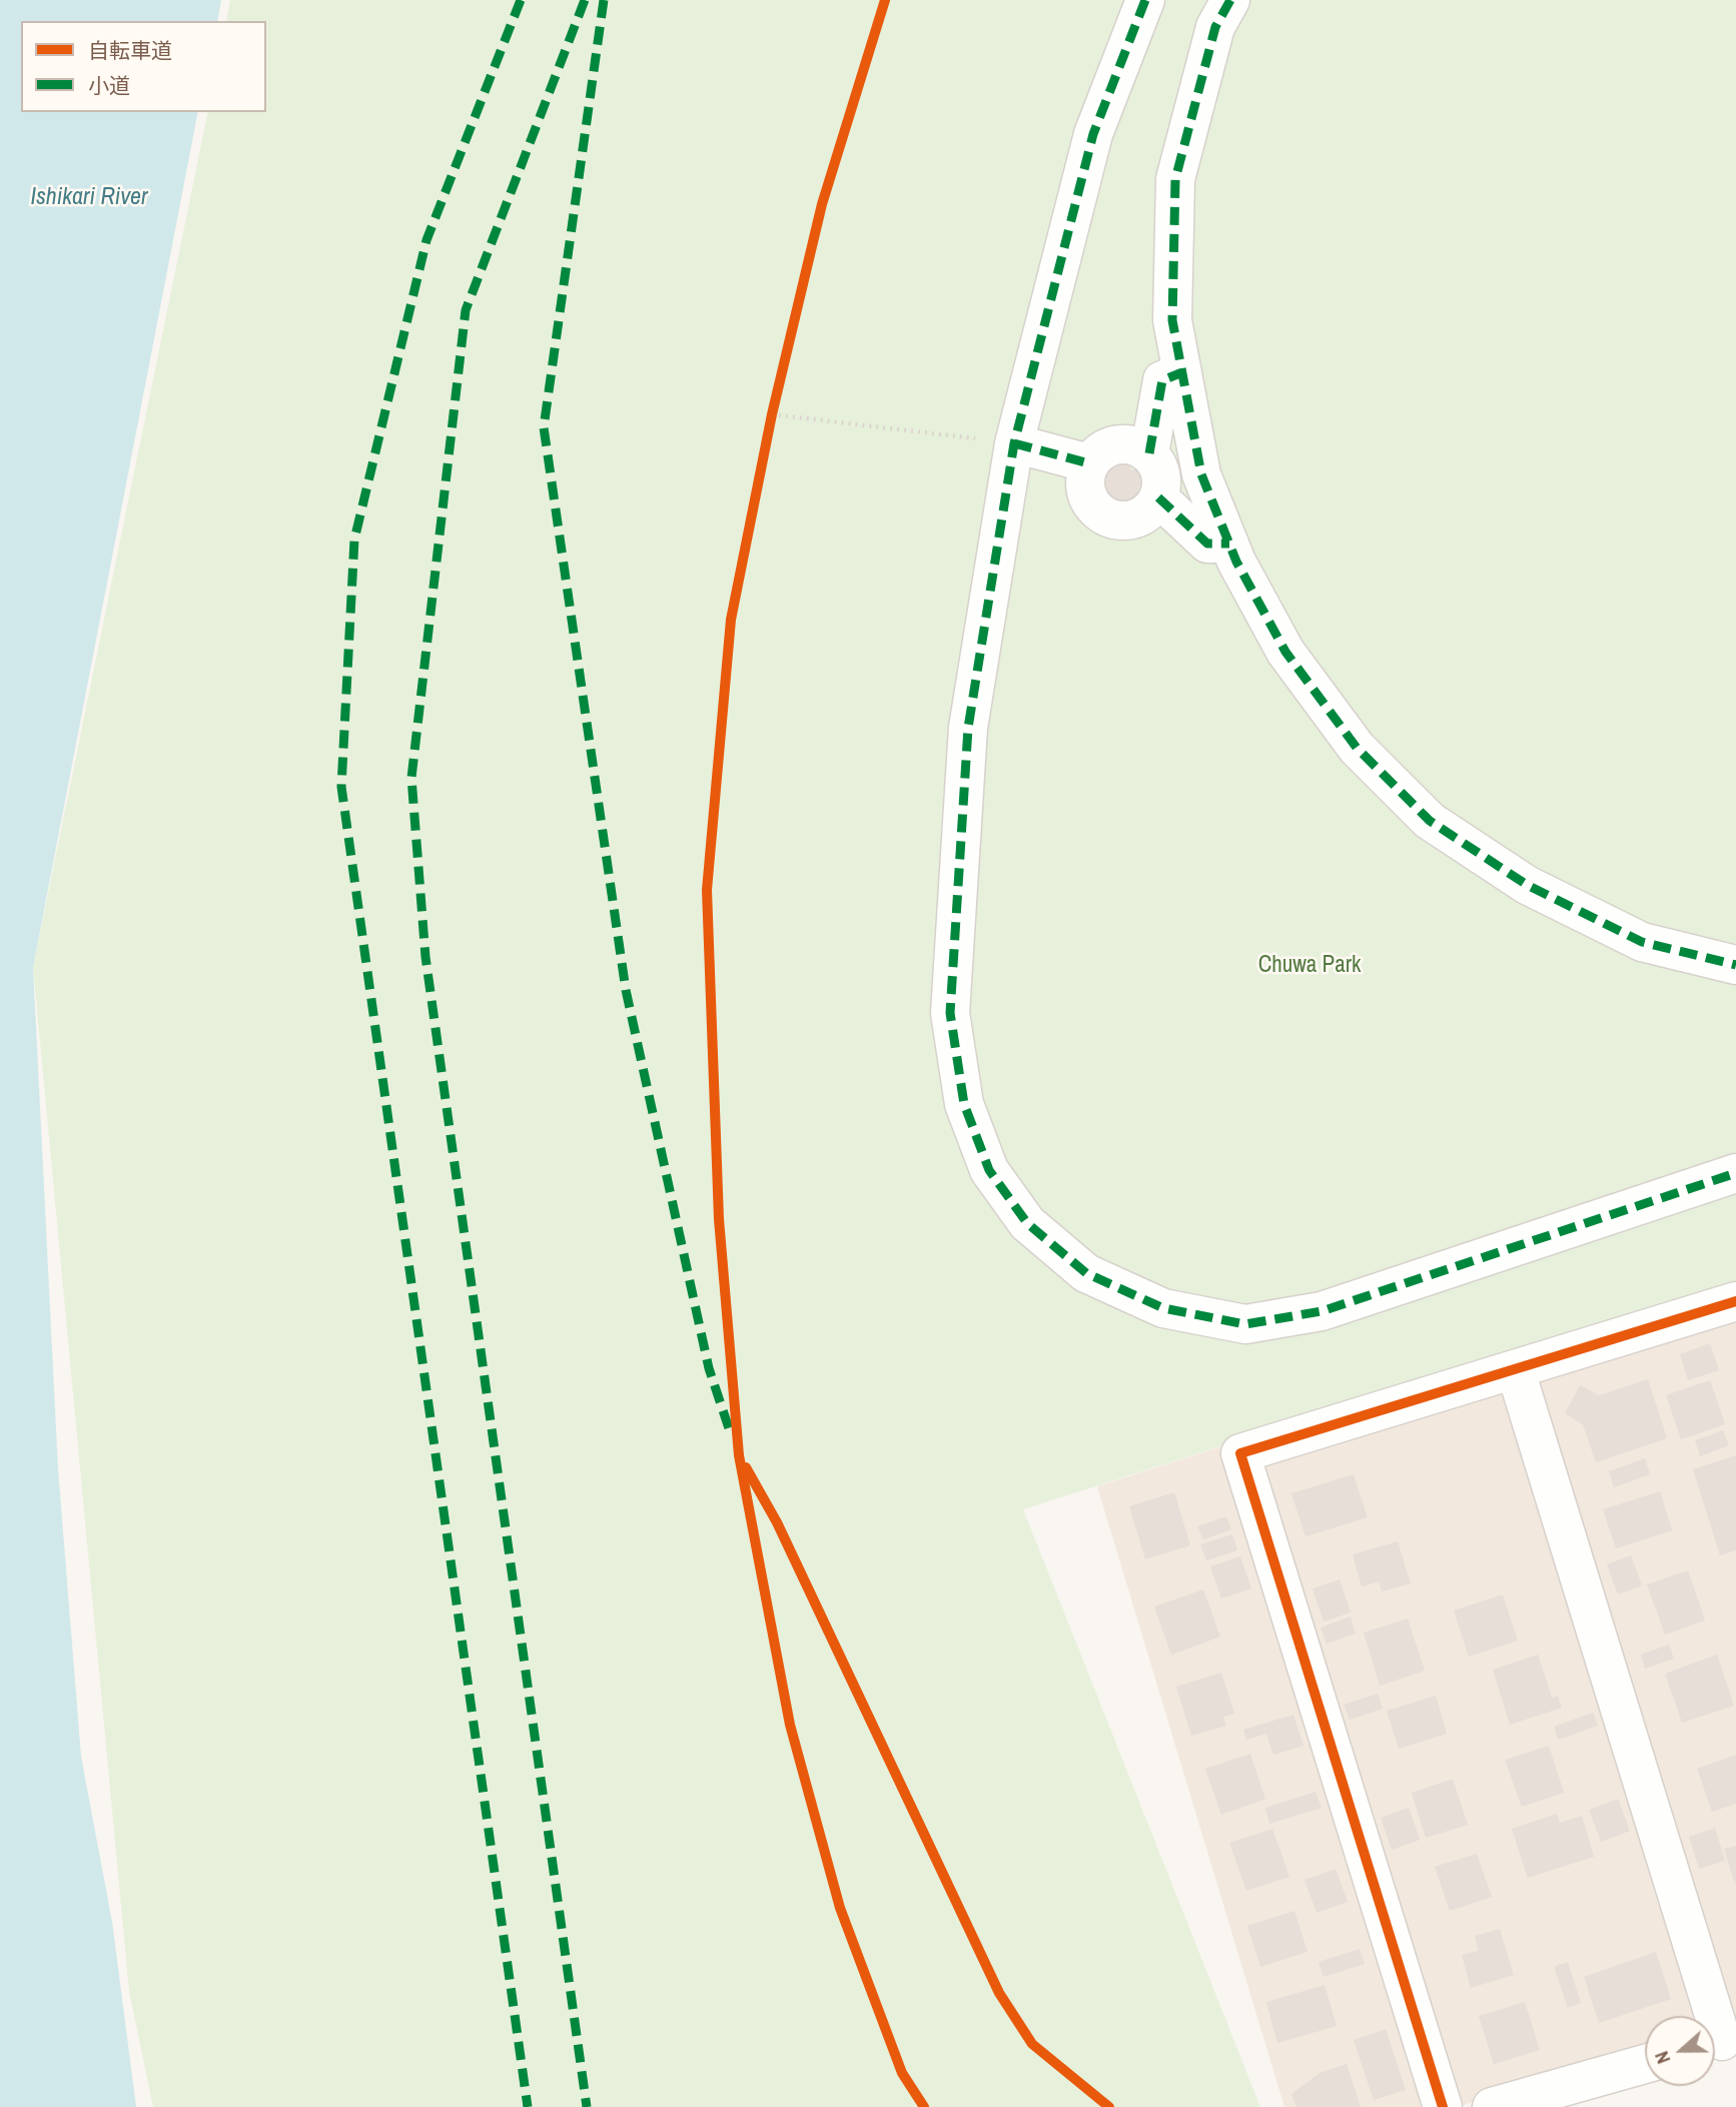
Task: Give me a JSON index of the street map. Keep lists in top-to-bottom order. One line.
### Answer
{"water":["Ishikari River"],"parks":["Chuwa Park"],"legend":["自転車道","小道"],"north":"left"}
